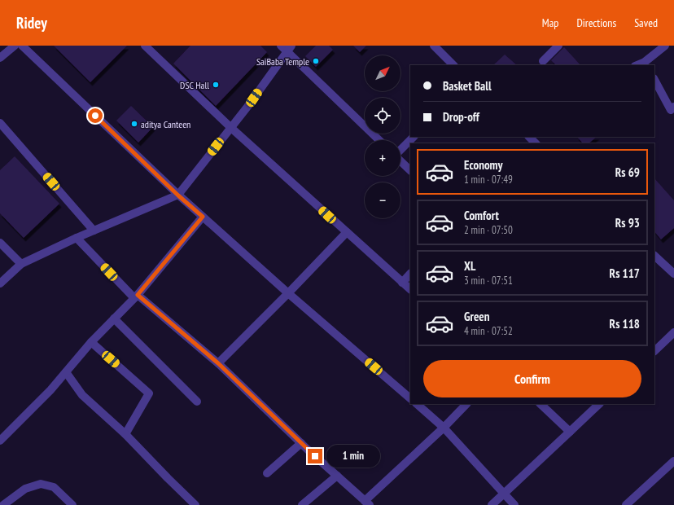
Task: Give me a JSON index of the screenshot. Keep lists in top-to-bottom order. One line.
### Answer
{"places":["SaiBaba Temple","DSC Hall","aditya Canteen"],"north":"top right","page":{"header":"Ridey","nav":["Map","Directions","Saved"],"map_buttons":["+","−"],"banner":["Basket Ball","Drop-off"],"list":[{"name":"Economy","note":"1 min · 07:49","value":"Rs 69"},{"name":"Comfort","note":"2 min · 07:50","value":"Rs 93"},{"name":"XL","note":"3 min · 07:51","value":"Rs 117"},{"name":"Green","note":"4 min · 07:52","value":"Rs 118"}],"buttons":"Confirm","bubble":"1 min"}}
